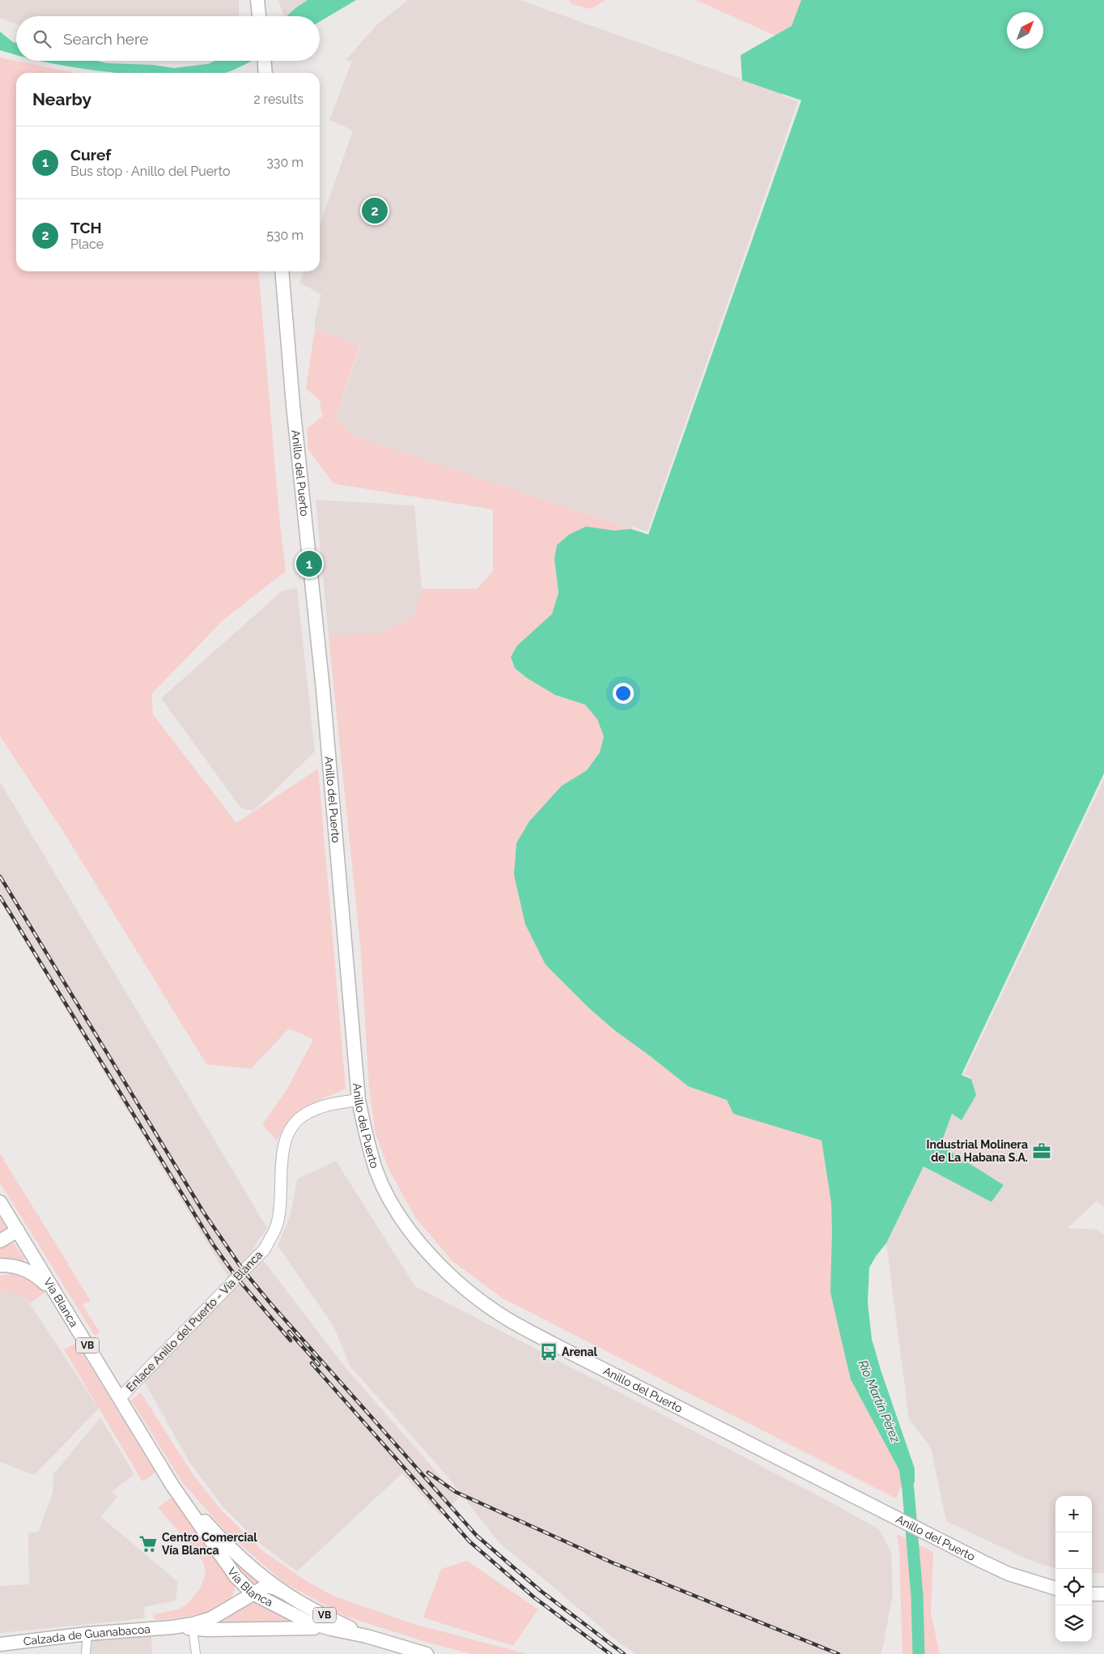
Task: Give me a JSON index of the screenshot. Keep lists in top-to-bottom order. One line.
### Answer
{"streets":{"main road":["Anillo del Puerto","Vía Blanca","Enlace Anillo del Puerto - Vía Blanca","VB","Calzada de Guanabacoa"]},"crossings":[["Anillo del Puerto","Enlace Anillo del Puerto - Vía Blanca"],["Vía Blanca","Enlace Anillo del Puerto - Vía Blanca"],["Vía Blanca","Calzada de Guanabacoa"]],"water":["Río Martín Pérez"],"places":{"office":["Industrial Molinera de La Habana S.A."],"bus stop":["Arenal"],"supermarket":["Centro Comercial Vía Blanca"]},"north":"top right","page":{"search":"Search here","heading":["Nearby","2 results"],"list":[{"mark":"1","name":"Curef","note":"Bus stop · Anillo del Puerto","value":"330 m"},{"mark":"2","name":"TCH","note":"Place","value":"530 m"}],"pins":["2","1"],"map_buttons":["+","−"]}}
